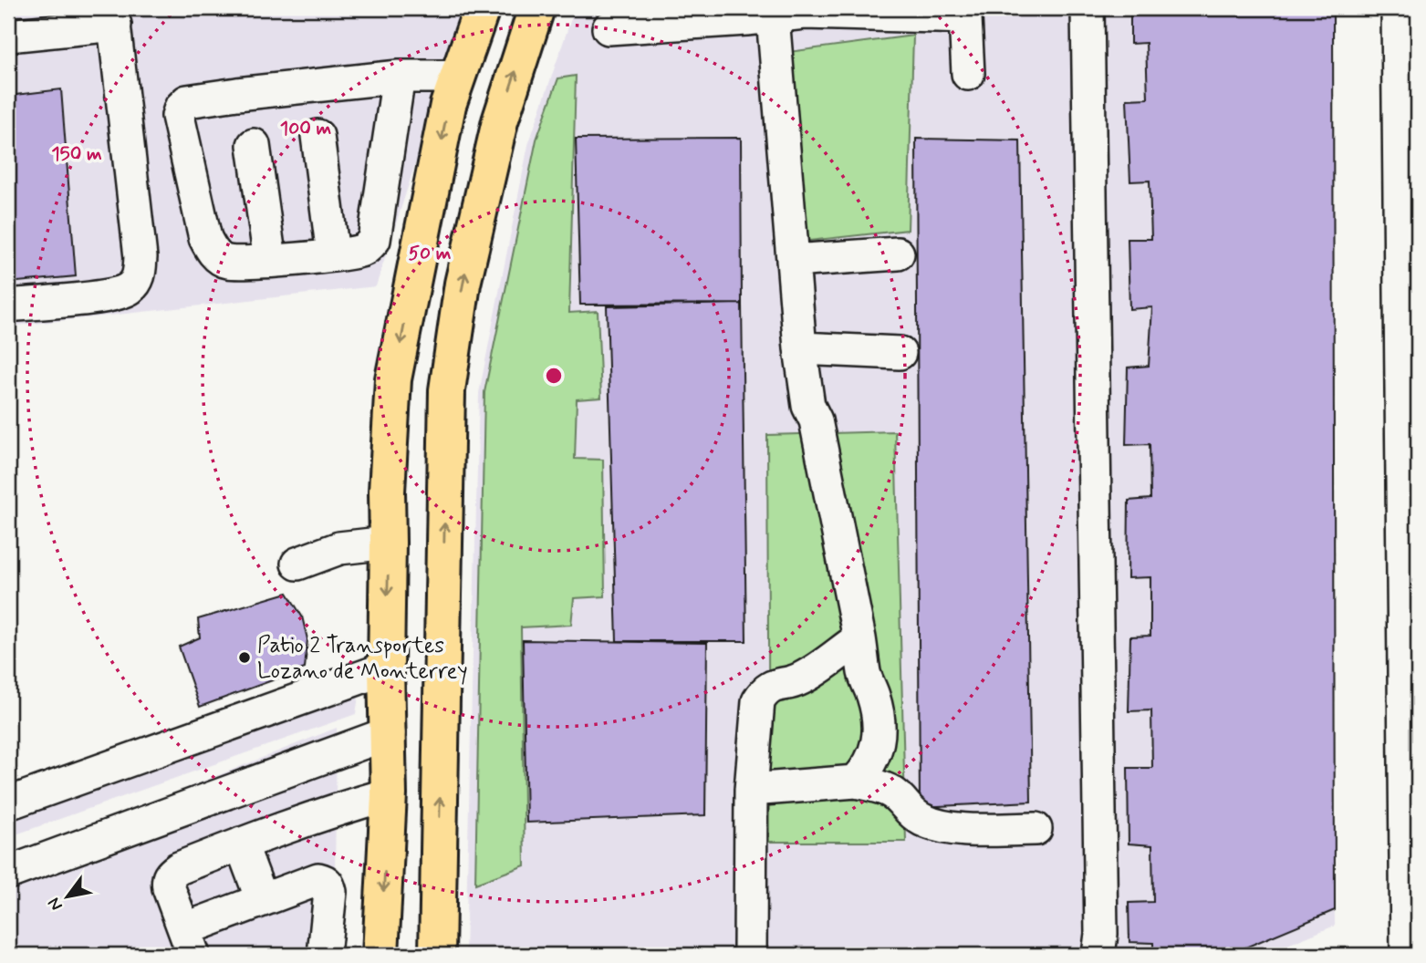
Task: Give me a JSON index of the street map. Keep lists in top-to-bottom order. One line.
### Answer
{"places":["Patio 2 Transportes Lozano de Monterrey"],"north":"bottom left","rings":["100 m","150 m","50 m"]}
